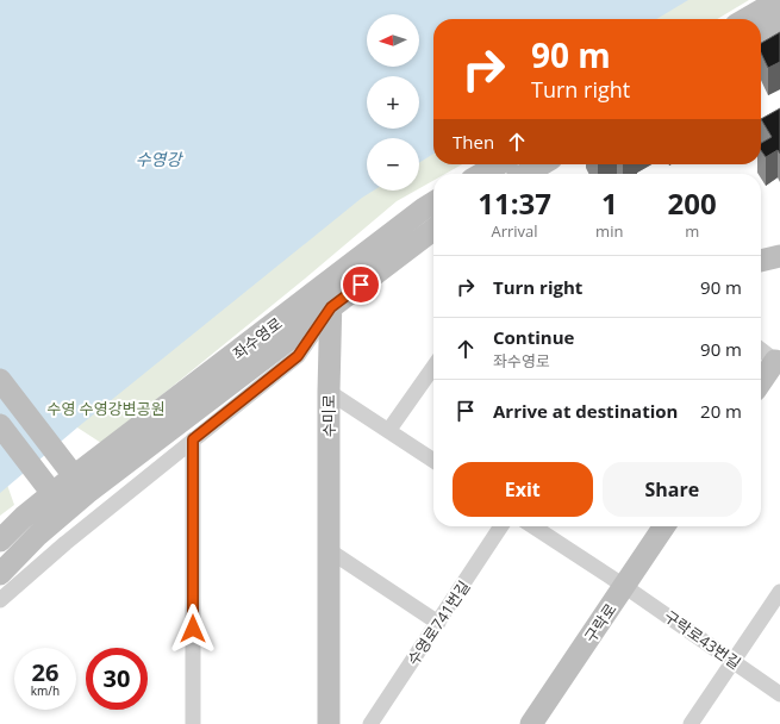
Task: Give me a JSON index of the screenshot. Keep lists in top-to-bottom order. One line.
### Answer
{"streets":{"main road":["좌수영로","수미로","구락로"],"street":["수영로741번길","구락로43번길"]},"crossings":[["좌수영로","수미로"],["구락로","구락로43번길"]],"water":["수영강"],"parks":["수영 수영강변공원"],"north":"left","page":{"map_buttons":["+","−"],"turn":["90 m","Turn right"],"then":"Then","eta":["11:37","Arrival","1","min","200","m"],"list":[{"name":"Turn right","value":"90 m"},{"name":"Continue","note":"좌수영로","value":"90 m"},{"name":"Arrive at destination","value":"20 m"}],"buttons":["Exit","Share"],"speed":"26 km/h","limit":"30"}}
